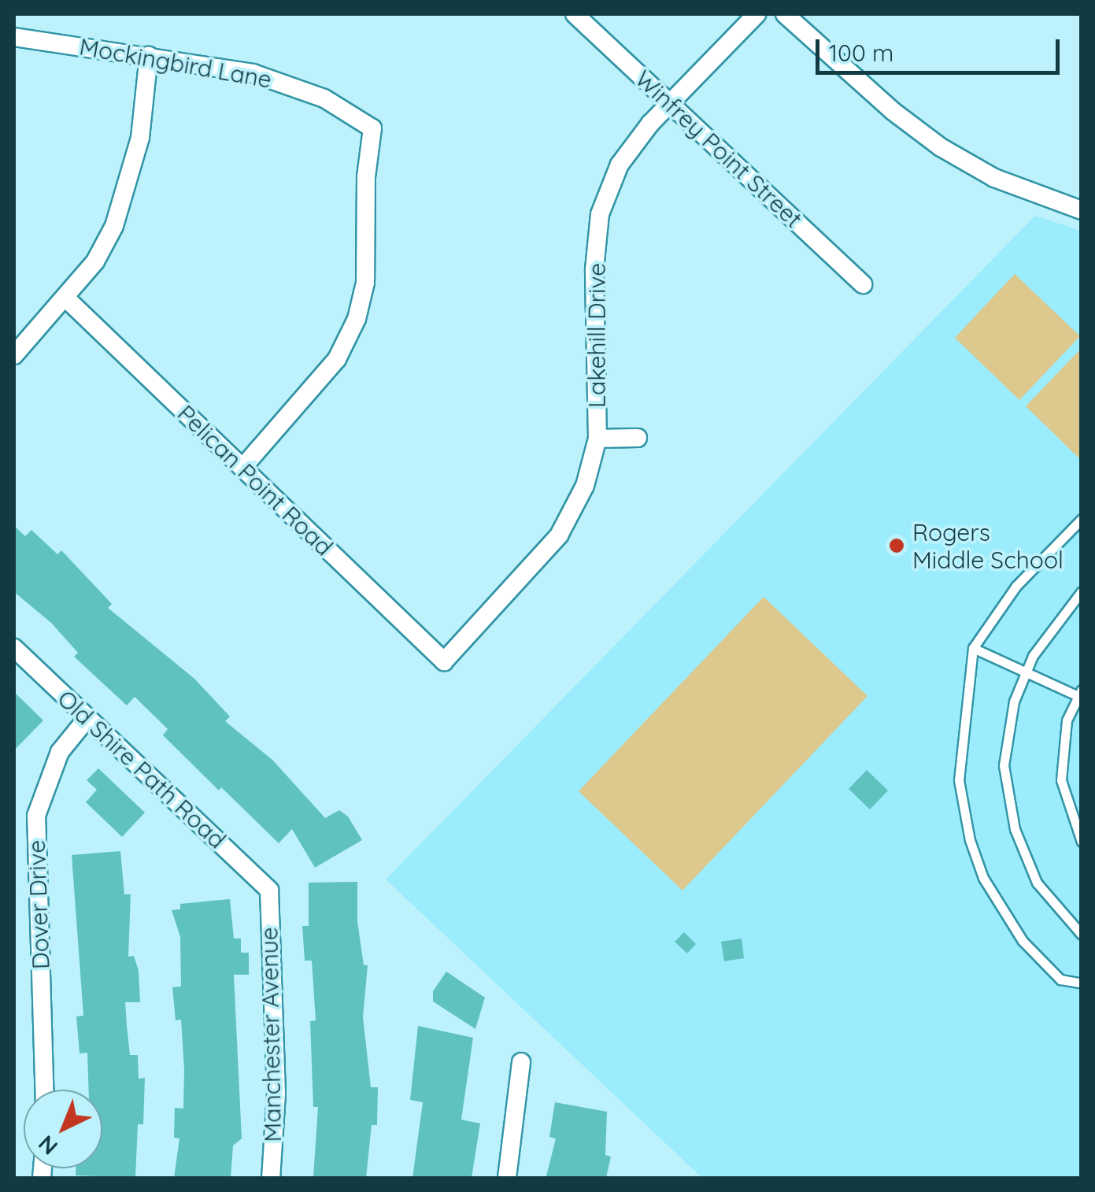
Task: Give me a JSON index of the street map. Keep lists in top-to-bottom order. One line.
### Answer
{"streets":{"street":["Mockingbird Lane","Winfrey Point Street","Lakehill Drive","Pelican Point Road","Old Shire Path Road","Dover Drive","Manchester Avenue"]},"crossings":[["Mockingbird Lane","Pelican Point Road"],["Winfrey Point Street","Lakehill Drive"],["Lakehill Drive","Pelican Point Road"],["Old Shire Path Road","Dover Drive"],["Old Shire Path Road","Manchester Avenue"]],"places":["Rogers Middle School"],"scale_bar":"100 m","north":"bottom left"}
